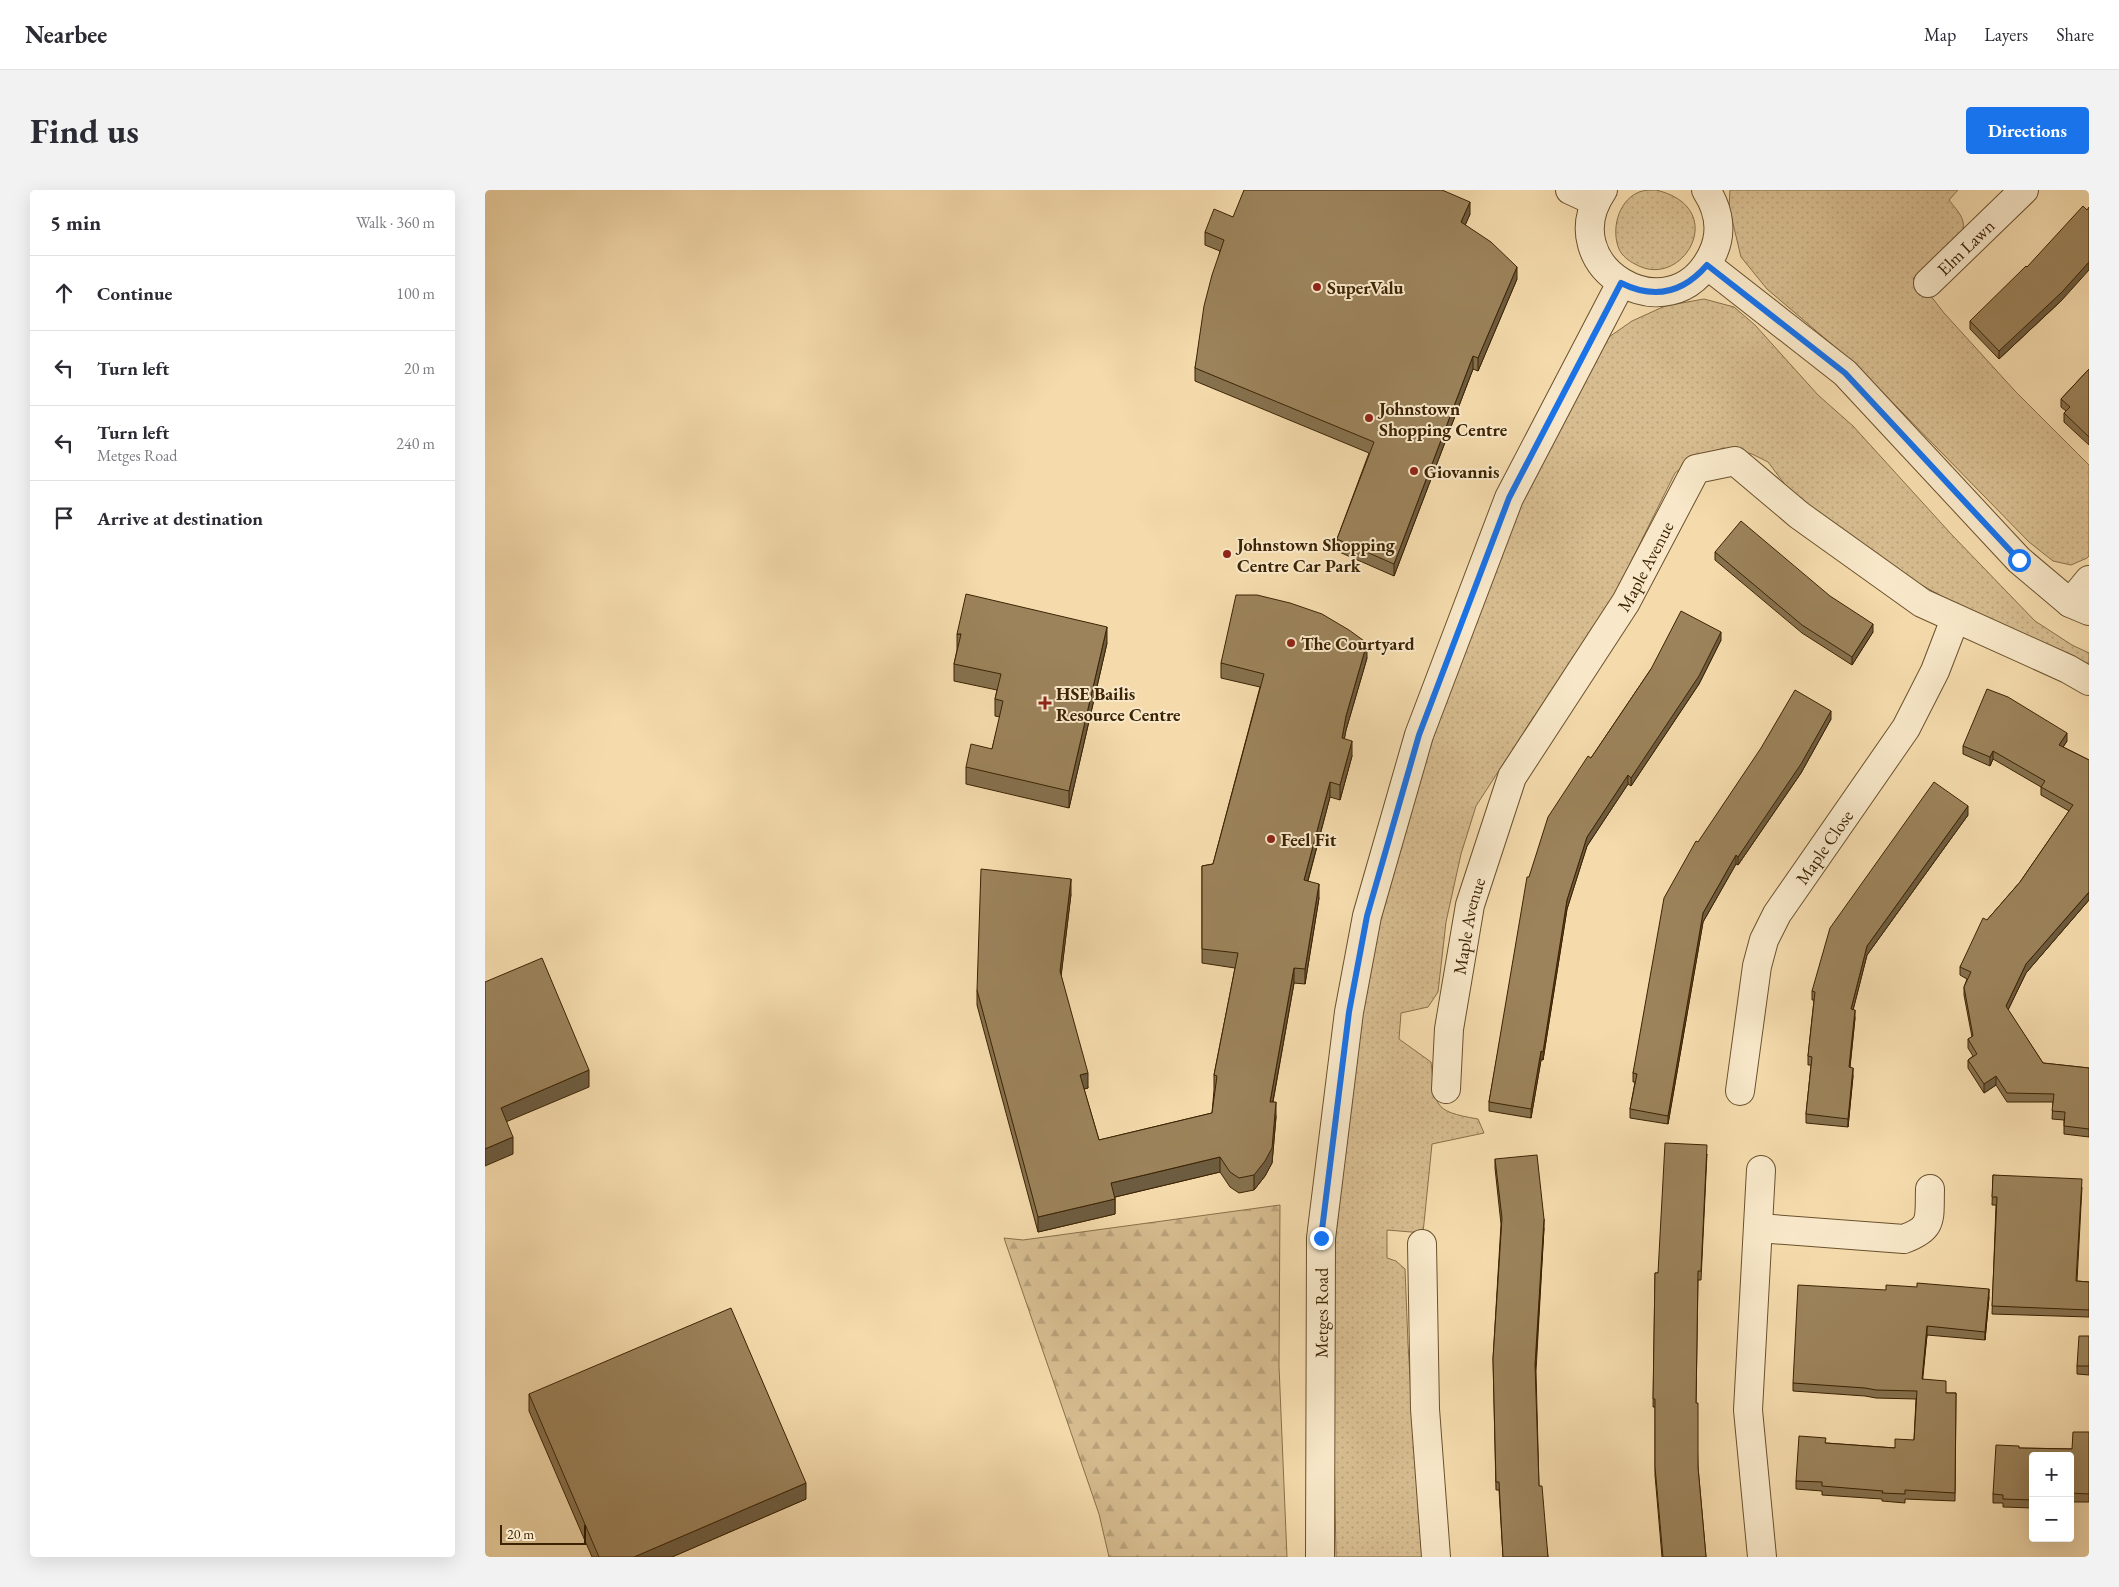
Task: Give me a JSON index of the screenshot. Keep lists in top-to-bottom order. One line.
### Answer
{"streets":{"street":["Elm Lawn","Maple Avenue","Maple Close","Metges Road"]},"crossings":[["Maple Avenue","Maple Close"]],"places":{"other":["SuperValu","Johnstown Shopping Centre","Giovannis","Johnstown Shopping Centre Car Park","The Courtyard","Feel Fit"],"health":["HSE Bailis Resource Centre"]},"scale_bar":"20 m","page":{"header":"Nearbee","nav":["Map","Layers","Share"],"buttons":"Directions","title":"Find us","heading":["5 min","Walk · 360 m"],"list":[["Continue","100 m"],["Turn left","20 m"],["Turn left","Metges Road","240 m"],"Arrive at destination"],"map_buttons":["+","−"],"scale":"20 m"}}
